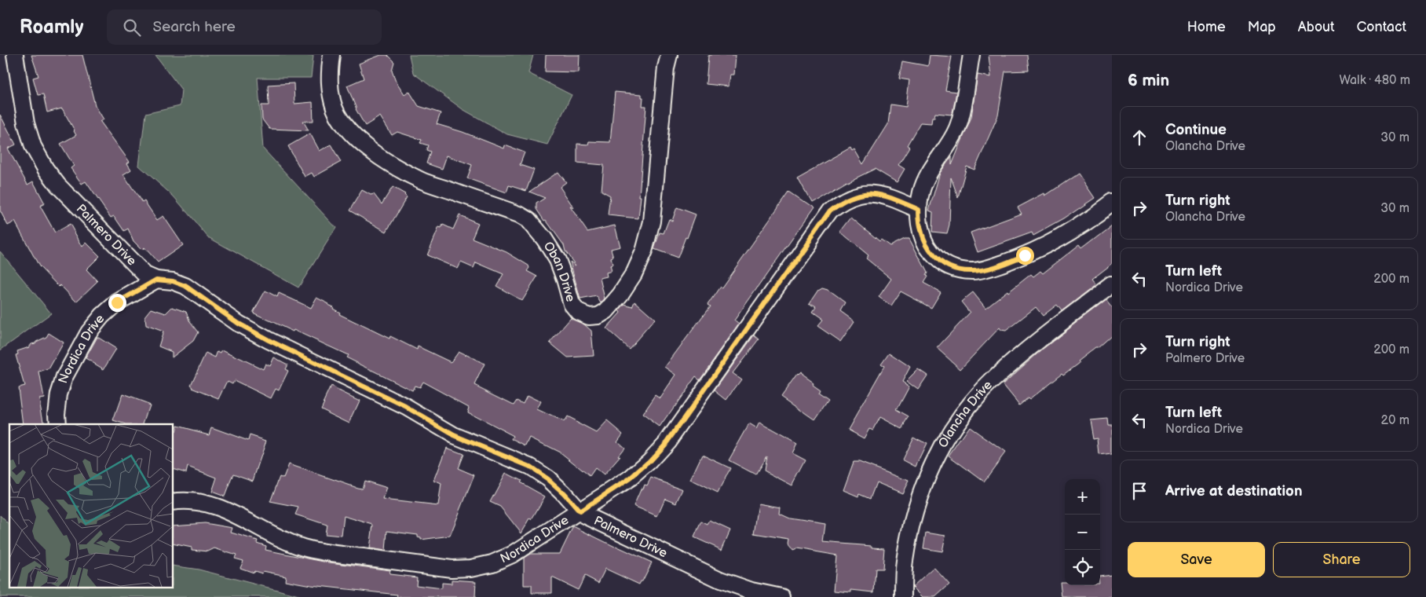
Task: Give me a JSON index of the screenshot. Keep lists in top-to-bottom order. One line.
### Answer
{"streets":{"street":["Palmero Drive","Oban Drive","Nordica Drive","Olancha Drive"]},"crossings":[["Palmero Drive","Nordica Drive"]],"page":{"header":"Roamly","search":"Search here","nav":["Home","Map","About","Contact"],"heading":["6 min","Walk · 480 m"],"list":[["Continue","Olancha Drive","30 m"],["Turn right","Olancha Drive","30 m"],["Turn left","Nordica Drive","200 m"],["Turn right","Palmero Drive","200 m"],["Turn left","Nordica Drive","20 m"],"Arrive at destination"],"map_buttons":["+","−"],"buttons":["Save","Share"]}}
